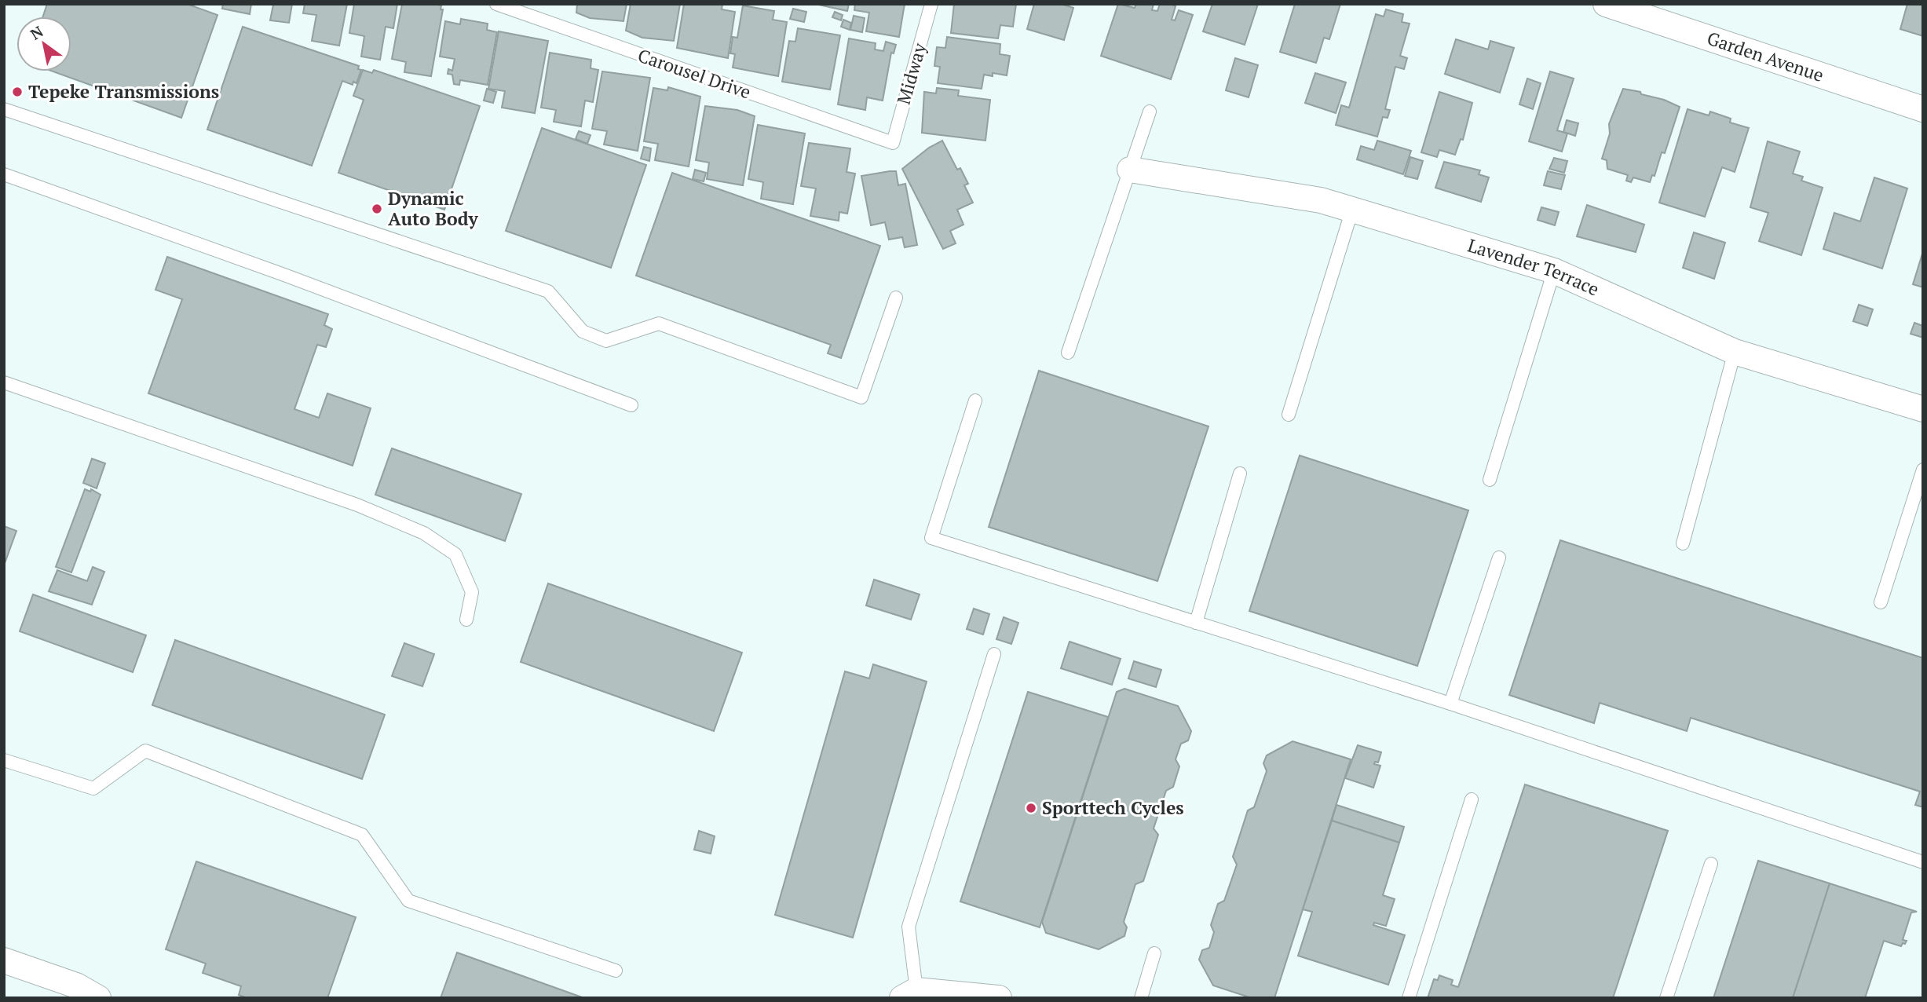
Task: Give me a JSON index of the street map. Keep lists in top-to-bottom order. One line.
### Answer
{"streets":{"street":["Garden Avenue","Lavender Terrace"],"lane":["Carousel Drive","Midway"]},"crossings":[["Carousel Drive","Midway"]],"places":["Tepeke Transmissions","Dynamic Auto Body","Sporttech Cycles"],"north":"top left"}
